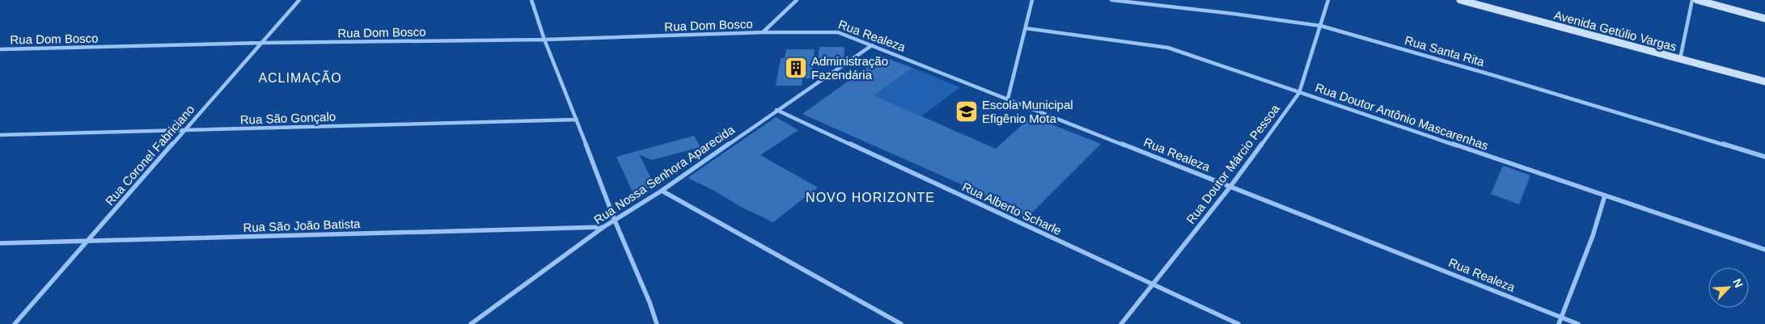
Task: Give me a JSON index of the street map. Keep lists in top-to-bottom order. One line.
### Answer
{"streets":{"street":["Rua Dom Bosco","Avenida Getúlio Vargas","Rua Realeza","Rua Santa Rita","Rua Doutor Antônio Mascarenhas","Rua São Gonçalo","Rua Coronel Fabriciano","Rua Doutor Márcio Pessoa","Rua Nossa Senhora Aparecida","Rua Alberto Scharle","Rua São João Batista"]},"crossings":[["Rua Dom Bosco","Rua Realeza"],["Rua Dom Bosco","Rua Coronel Fabriciano"],["Rua Realeza","Rua Doutor Márcio Pessoa"],["Rua Realeza","Rua Nossa Senhora Aparecida"],["Rua Santa Rita","Rua Doutor Márcio Pessoa"],["Rua Doutor Antônio Mascarenhas","Rua Doutor Márcio Pessoa"],["Rua São Gonçalo","Rua Coronel Fabriciano"],["Rua Coronel Fabriciano","Rua São João Batista"],["Rua Doutor Márcio Pessoa","Rua Alberto Scharle"],["Rua Nossa Senhora Aparecida","Rua Alberto Scharle"],["Rua Nossa Senhora Aparecida","Rua São João Batista"]],"districts":["ACLIMAÇÃO","NOVO HORIZONTE"],"places":{"building":["Administração Fazendária"],"school or university":["Escola Municipal Efigênio Mota"]},"north":"top right"}
